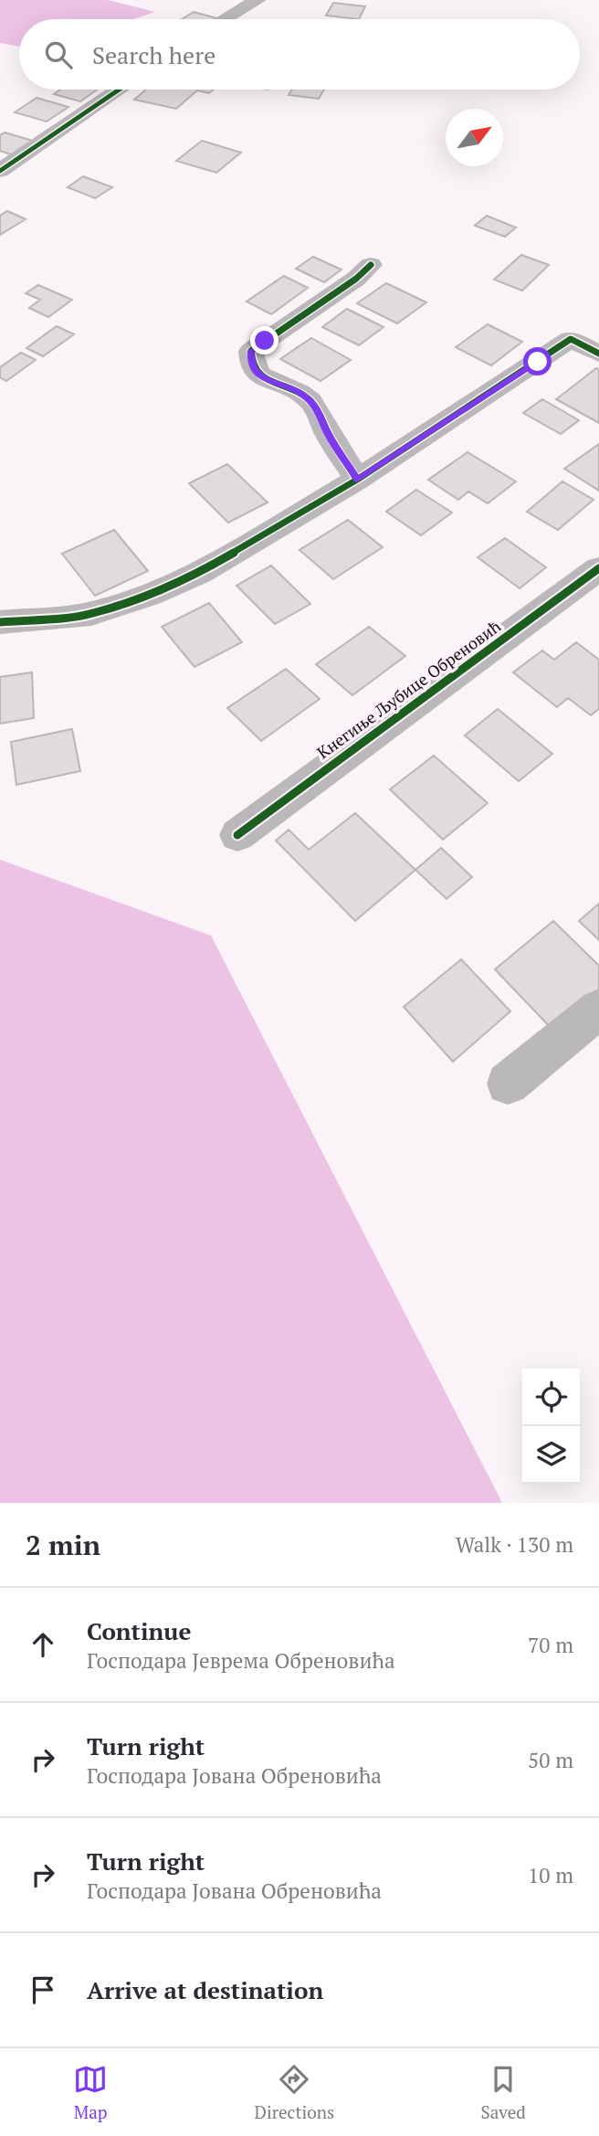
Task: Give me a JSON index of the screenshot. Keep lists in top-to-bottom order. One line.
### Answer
{"streets":{"street":["Кнегиње Љубице Обреновић"]},"north":"top right","page":{"search":"Search here","heading":["2 min","Walk · 130 m"],"list":[["Continue","Господара Јеврема Обреновића","70 m"],["Turn right","Господара Јована Обреновића","50 m"],["Turn right","Господара Јована Обреновића","10 m"],"Arrive at destination"],"nav":["Map","Directions","Saved"]}}
